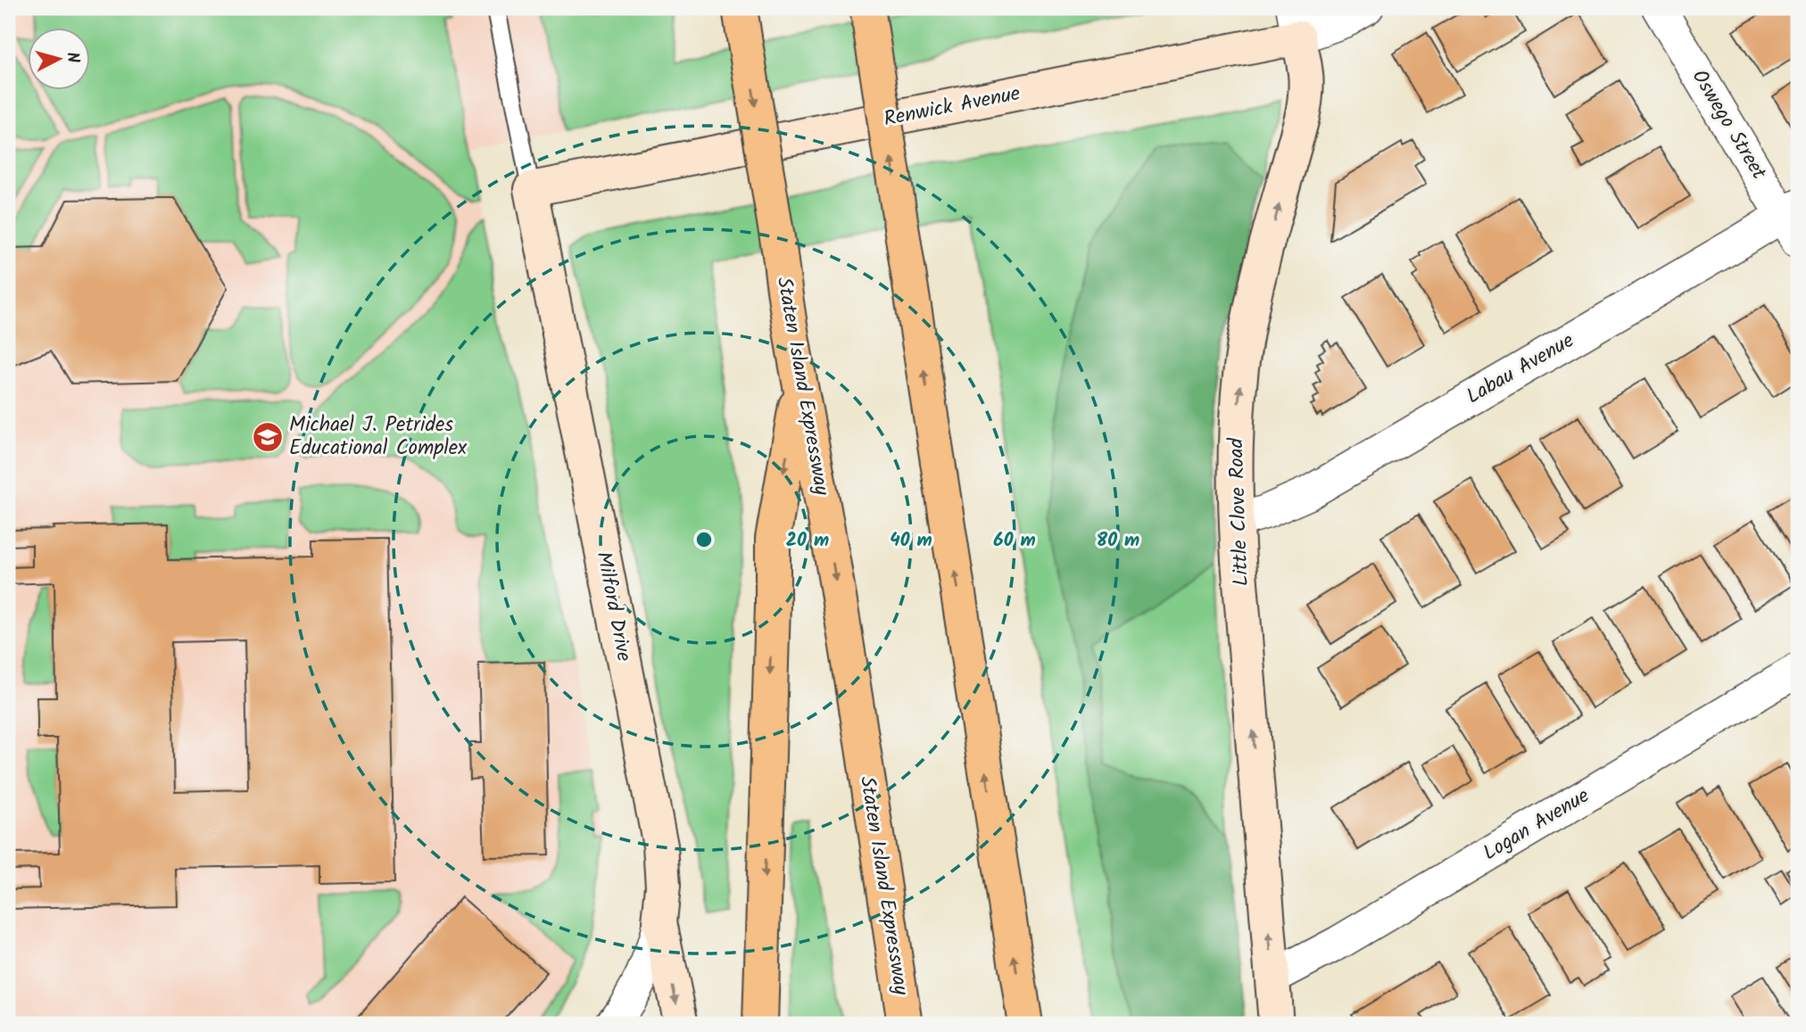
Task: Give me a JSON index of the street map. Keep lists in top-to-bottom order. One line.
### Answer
{"streets":{"highway":["Staten Island Expressway"],"street":["Renwick Avenue","Oswego Street","Labau Avenue","Little Clove Road","Milford Drive","Logan Avenue"]},"crossings":[["Renwick Avenue","Little Clove Road"],["Renwick Avenue","Milford Drive"],["Oswego Street","Labau Avenue"],["Labau Avenue","Little Clove Road"],["Little Clove Road","Logan Avenue"]],"one_way":["Little Clove Road"],"places":{"school or university":["Michael J. Petrides Educational Complex"]},"north":"right","rings":["20 m","40 m","60 m","80 m"]}
